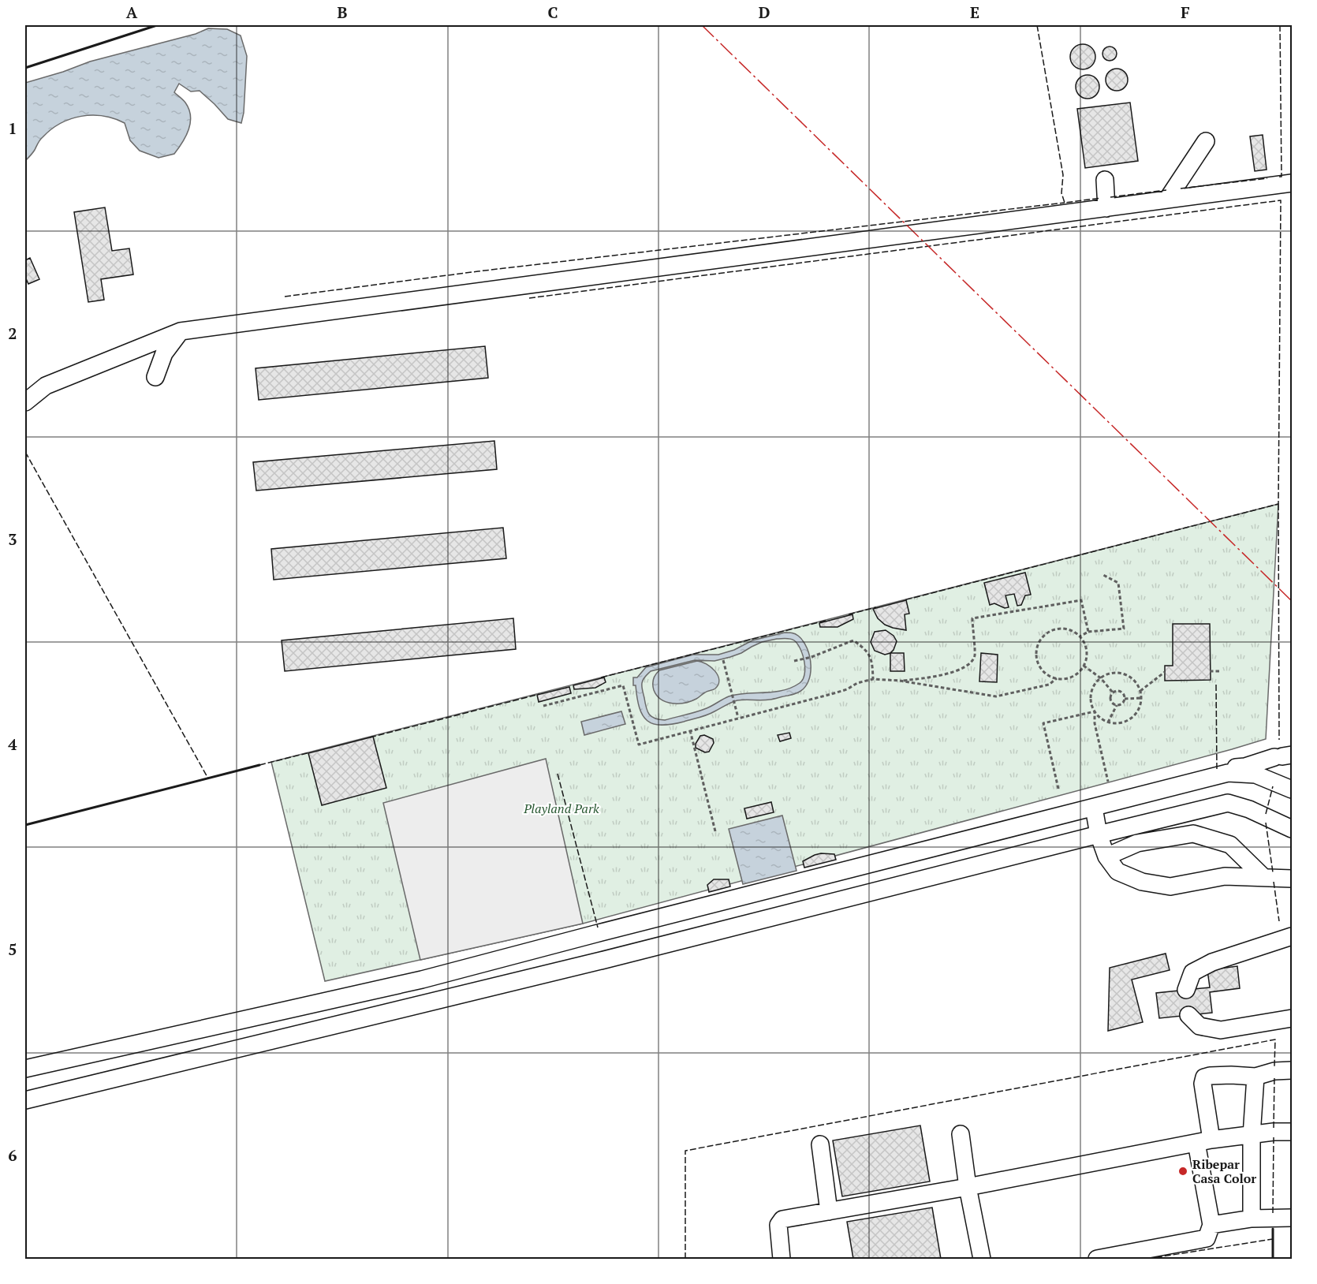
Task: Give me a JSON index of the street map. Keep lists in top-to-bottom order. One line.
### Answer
{"parks":["Playland Park"],"places":["Ribepar Casa Color"],"grid":{"columns":["A","B","C","D","E","F"],"rows":["1","2","3","4","5","6"]}}
